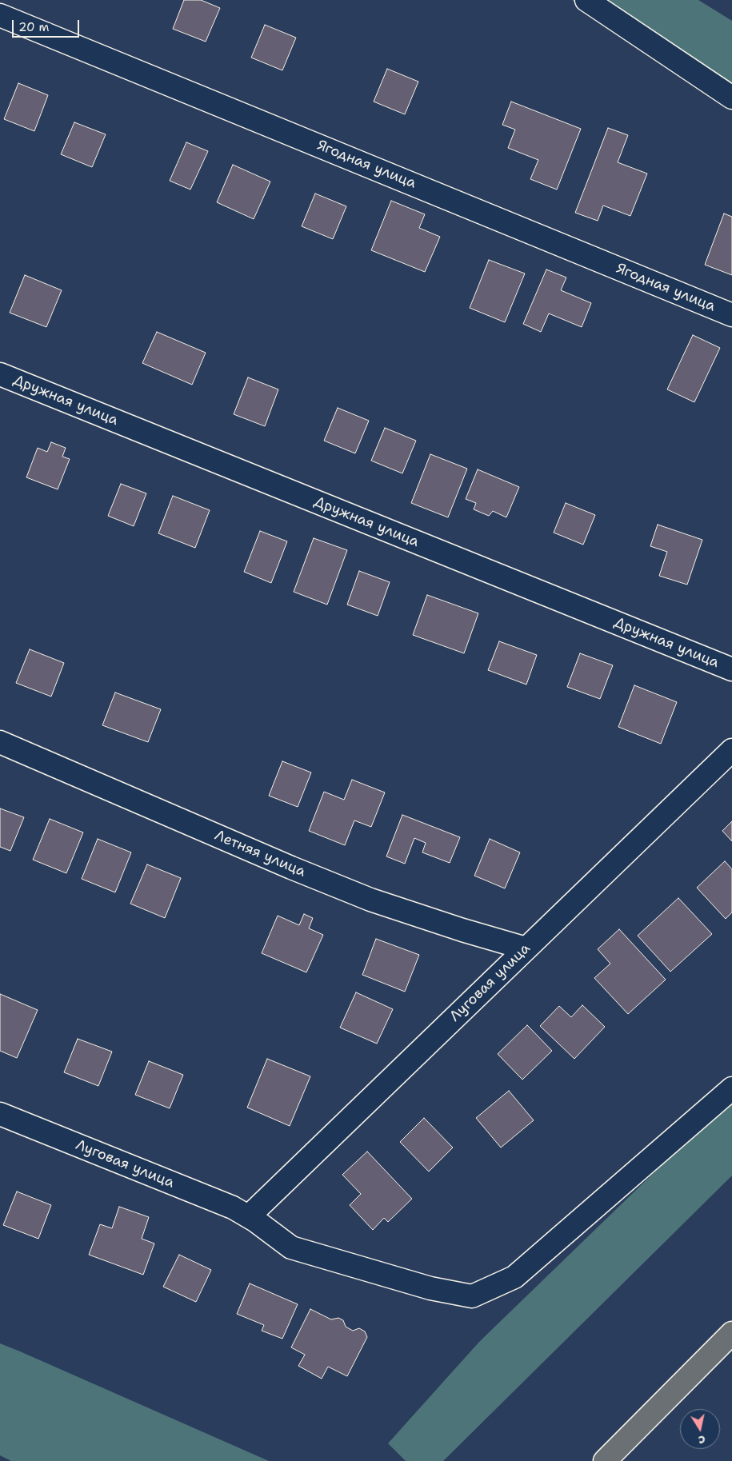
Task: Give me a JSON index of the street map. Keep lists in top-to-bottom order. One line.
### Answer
{"streets":{"street":["Ягодная улица","Дружная улица","Летняя улица","Луговая улица"]},"crossings":[["Летняя улица","Луговая улица"]],"scale_bar":"20 m","north":"bottom"}
